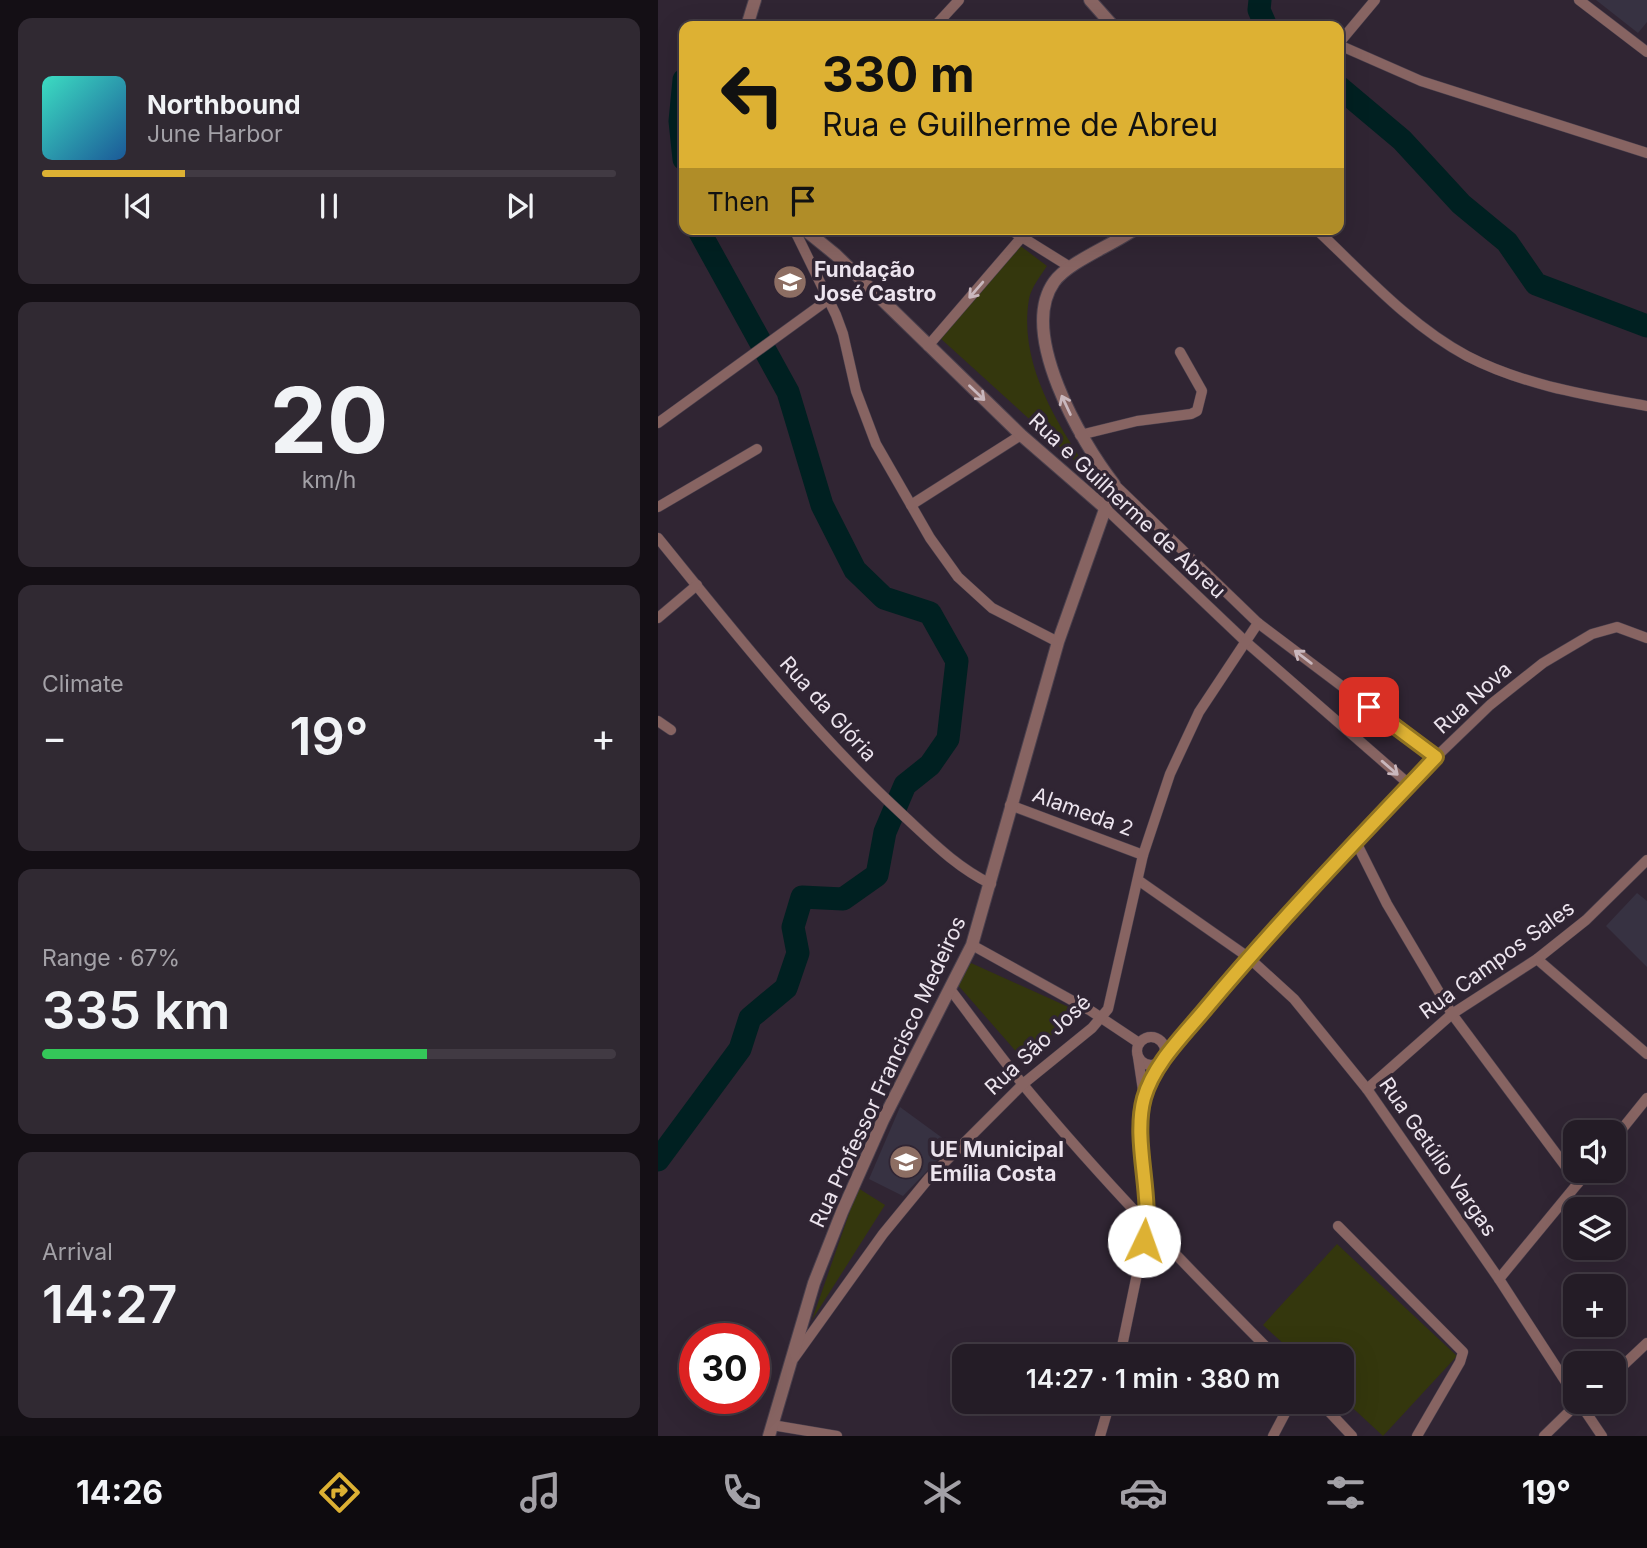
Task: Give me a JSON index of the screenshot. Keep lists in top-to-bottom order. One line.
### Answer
{"streets":{"street":["Rua e Guilherme de Abreu","Rua Nova","Rua da Glória","Alameda 2","Rua Campos Sales","Rua São José","Rua Professor Francisco Medeiros","Rua Getúlio Vargas"]},"crossings":[["Rua e Guilherme de Abreu","Rua Nova"],["Rua e Guilherme de Abreu","Rua São José"],["Rua e Guilherme de Abreu","Rua Professor Francisco Medeiros"],["Rua Nova","Rua Getúlio Vargas"],["Rua da Glória","Rua Professor Francisco Medeiros"],["Alameda 2","Rua São José"],["Alameda 2","Rua Professor Francisco Medeiros"],["Rua Campos Sales","Rua Getúlio Vargas"],["Rua São José","Rua Professor Francisco Medeiros"]],"places":{"school or university":["Fundação José Castro","UE Municipal Emília Costa"]},"page":{"turn":["330 m","Rua e Guilherme de Abreu"],"song":["Northbound","June Harbor"],"then":"Then","tile":[["20","km/h"],"Climate",["Range · 67%","335 km"],["Arrival","14:27"]],"heat":["−","19°","+"],"map_buttons":["+","−"],"limit":"30","trip":"14:27 · 1 min · 380 m","tabs":["14:26","19°"]}}
